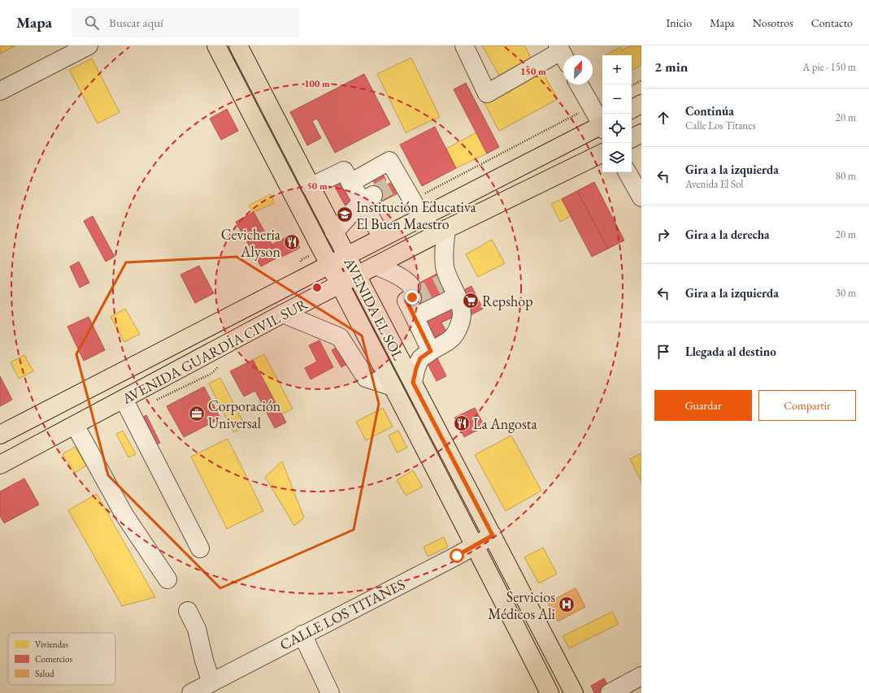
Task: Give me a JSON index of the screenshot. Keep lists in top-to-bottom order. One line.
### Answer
{"streets":{"main road":["AVENIDA EL SOL","AVENIDA GUARDIA CIVIL SUR"],"street":["CALLE LOS TITANES"]},"crossings":[["AVENIDA EL SOL","AVENIDA GUARDIA CIVIL SUR"],["AVENIDA EL SOL","CALLE LOS TITANES"]],"places":{"school or university":["Institución Educativa El Buen Maestro"],"restaurant":["Cevicheria Alyson","La Angosta"],"supermarket":["Repshop"],"office":["Corporación Universal"],"hospital":["Servicios Médicos Ali"]},"legend":["Viviendas","Comercios","Salud"],"north":"top right","page":{"header":"Mapa","search":"Buscar aquí","nav":["Inicio","Mapa","Nosotros","Contacto"],"heading":["2 min","A pie · 150 m"],"map_buttons":["+","−"],"list":[["Continúa","Calle Los Titanes","20 m"],["Gira a la izquierda","Avenida El Sol","80 m"],["Gira a la derecha","20 m"],["Gira a la izquierda","30 m"],"Llegada al destino"],"buttons":["Guardar","Compartir"]},"rings":["150 m","100 m","50 m"]}
